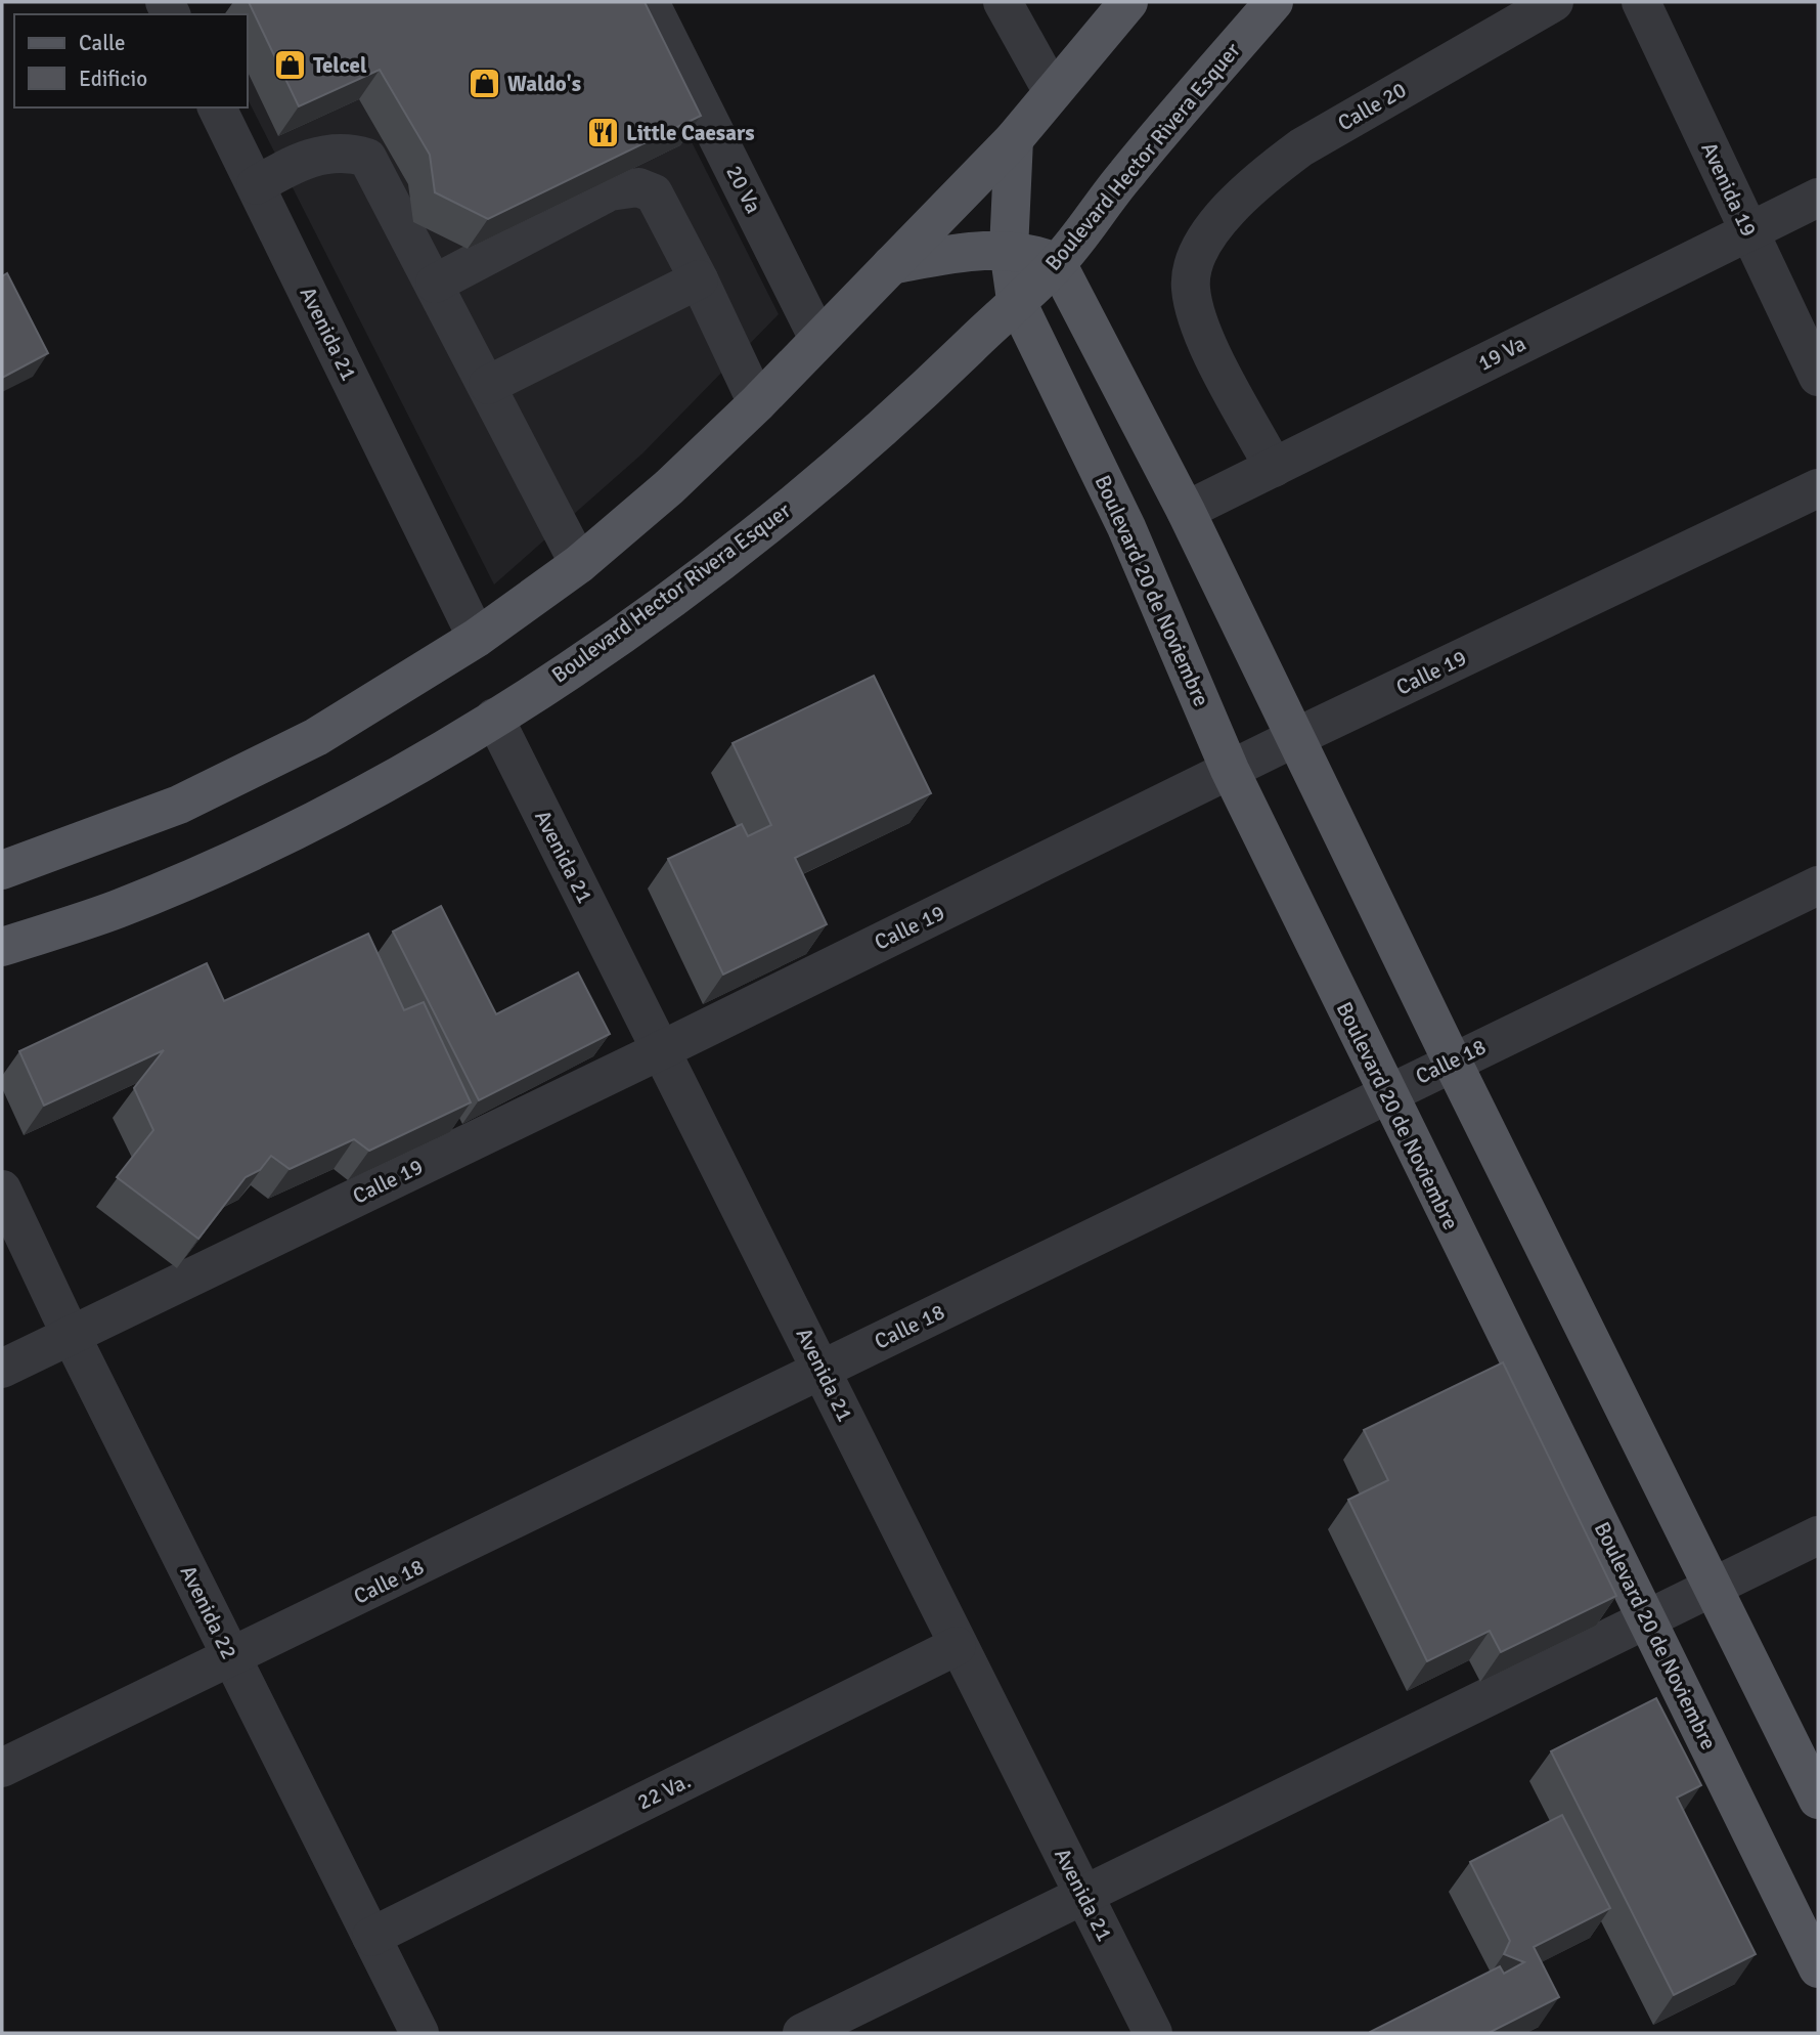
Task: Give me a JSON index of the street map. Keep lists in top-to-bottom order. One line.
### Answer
{"streets":{"main road":["Boulevard Hector Rivera Esquer","Boulevard 20 de Noviembre"],"street":["Calle 20","20 Va","Avenida 19","Avenida 21","19 Va","Calle 19","Calle 18","Avenida 22","22 Va."]},"crossings":[["Calle 20","19 Va"],["Boulevard Hector Rivera Esquer","Avenida 21"],["Boulevard Hector Rivera Esquer","Boulevard 20 de Noviembre"],["Avenida 19","19 Va"],["Avenida 21","Calle 19"],["Avenida 21","Calle 18"],["Avenida 21","22 Va."],["Boulevard 20 de Noviembre","Calle 19"],["Boulevard 20 de Noviembre","Calle 18"],["Calle 19","Avenida 22"],["Calle 18","Avenida 22"],["Avenida 22","22 Va."]],"places":{"shop":["Telcel","Waldo's"],"restaurant":["Little Caesars"]},"legend":["Calle","Edificio"]}
